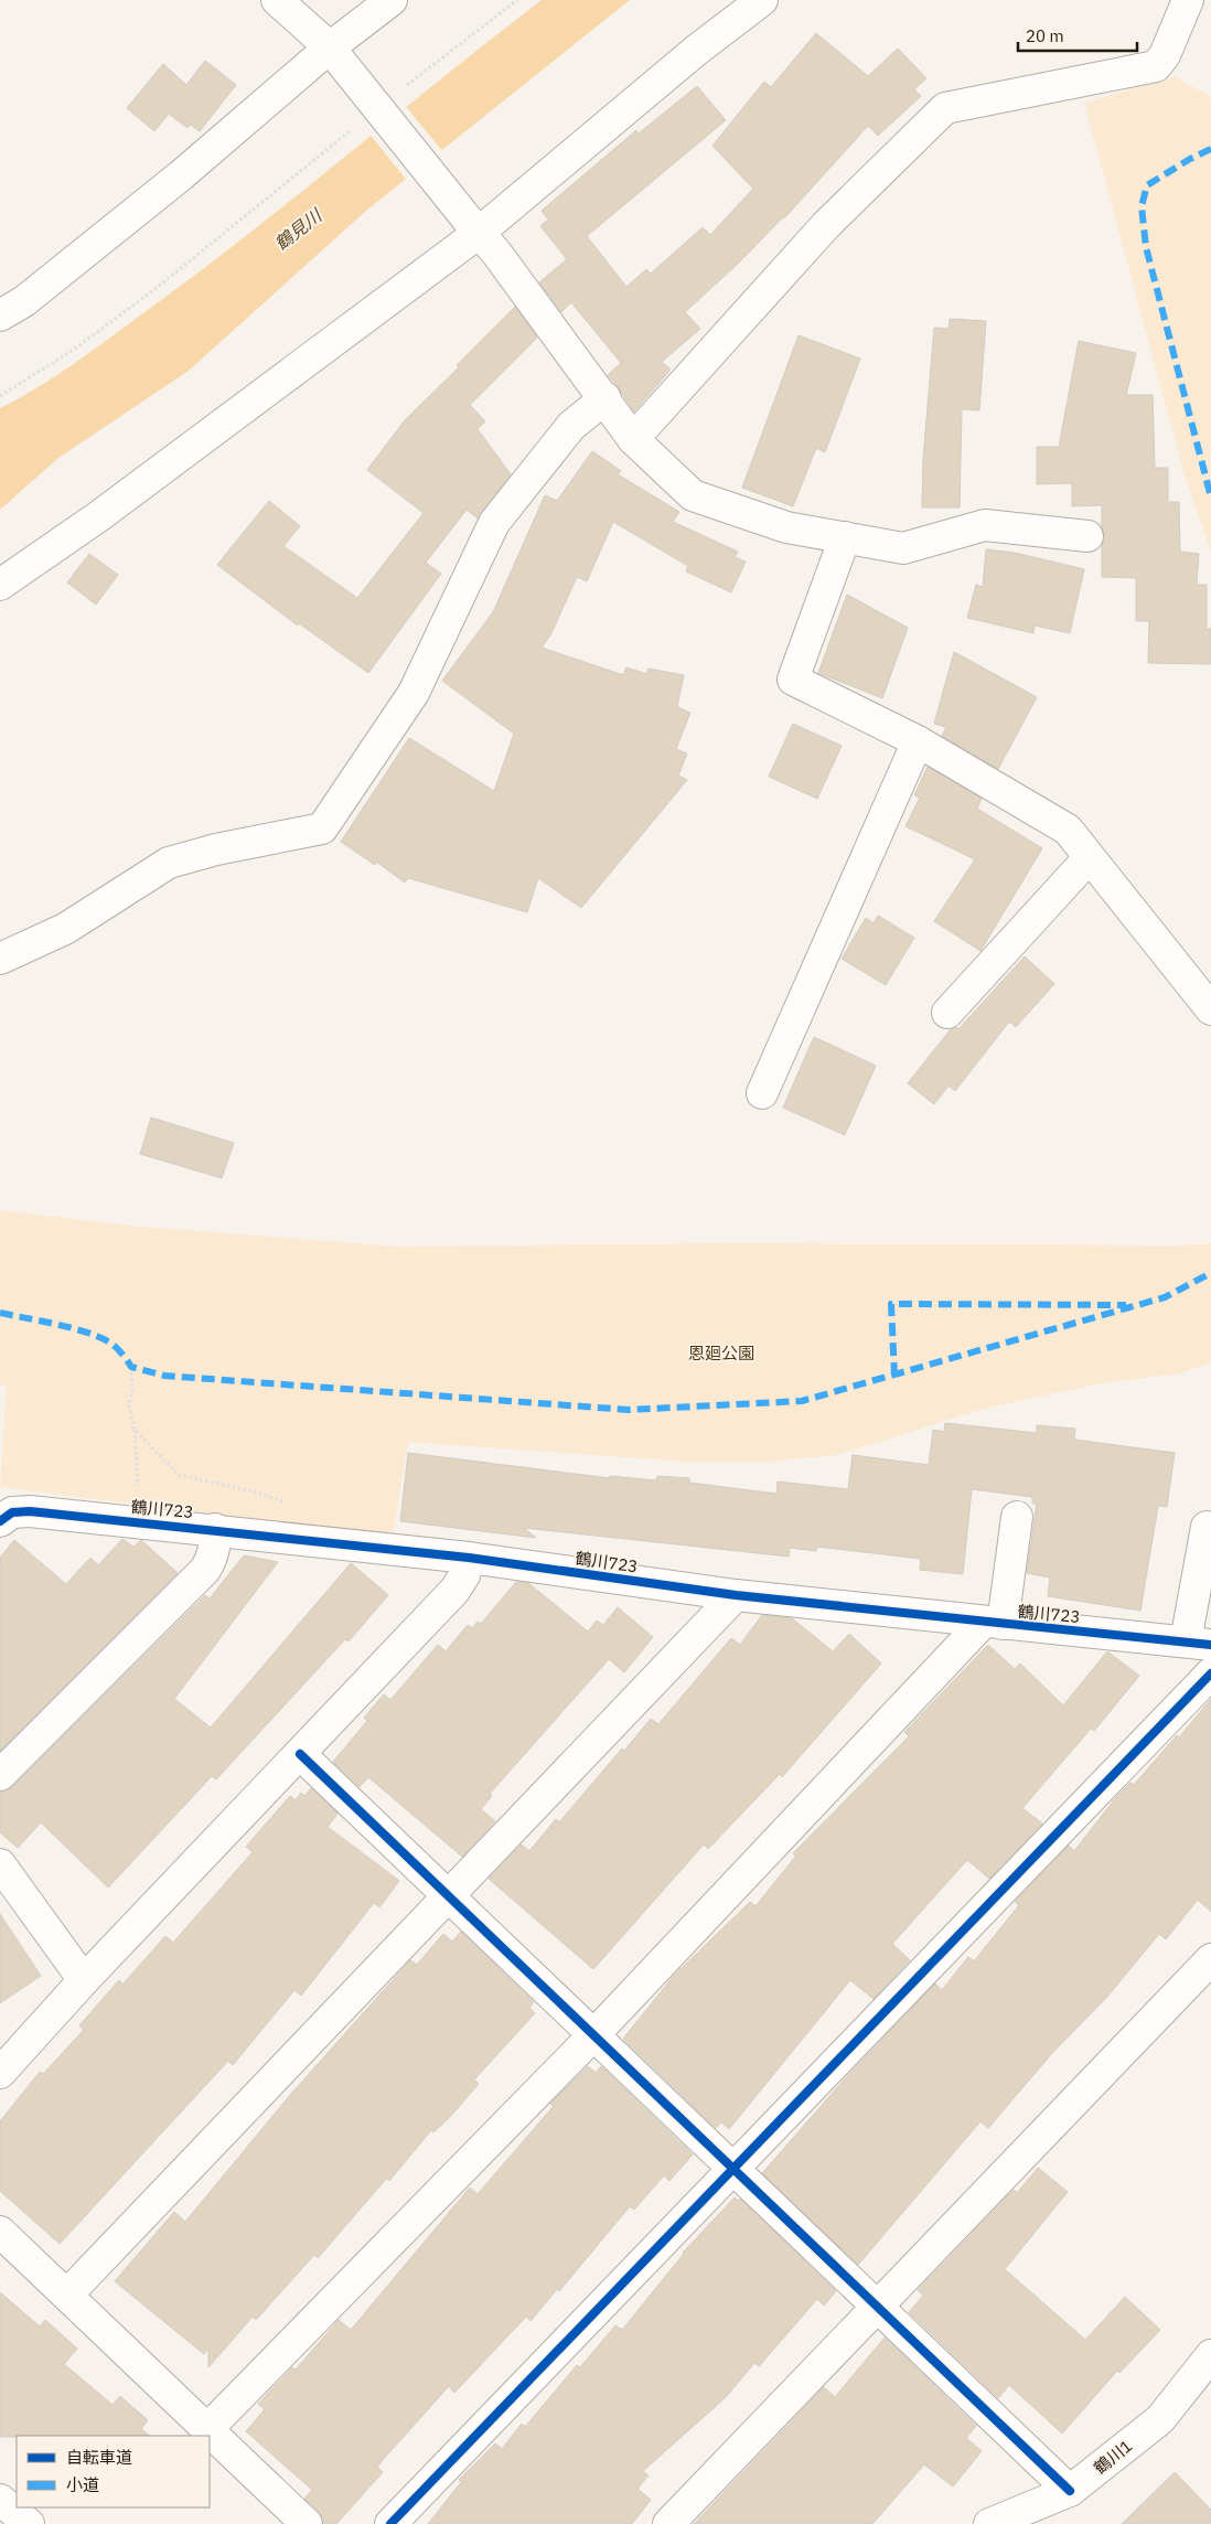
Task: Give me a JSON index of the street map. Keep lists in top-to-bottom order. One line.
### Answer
{"streets":{"street":["鶴川723","鶴川1"]},"water":["鶴見川"],"parks":["恩廻公園"],"legend":["自転車道","小道"],"scale_bar":"20 m"}
